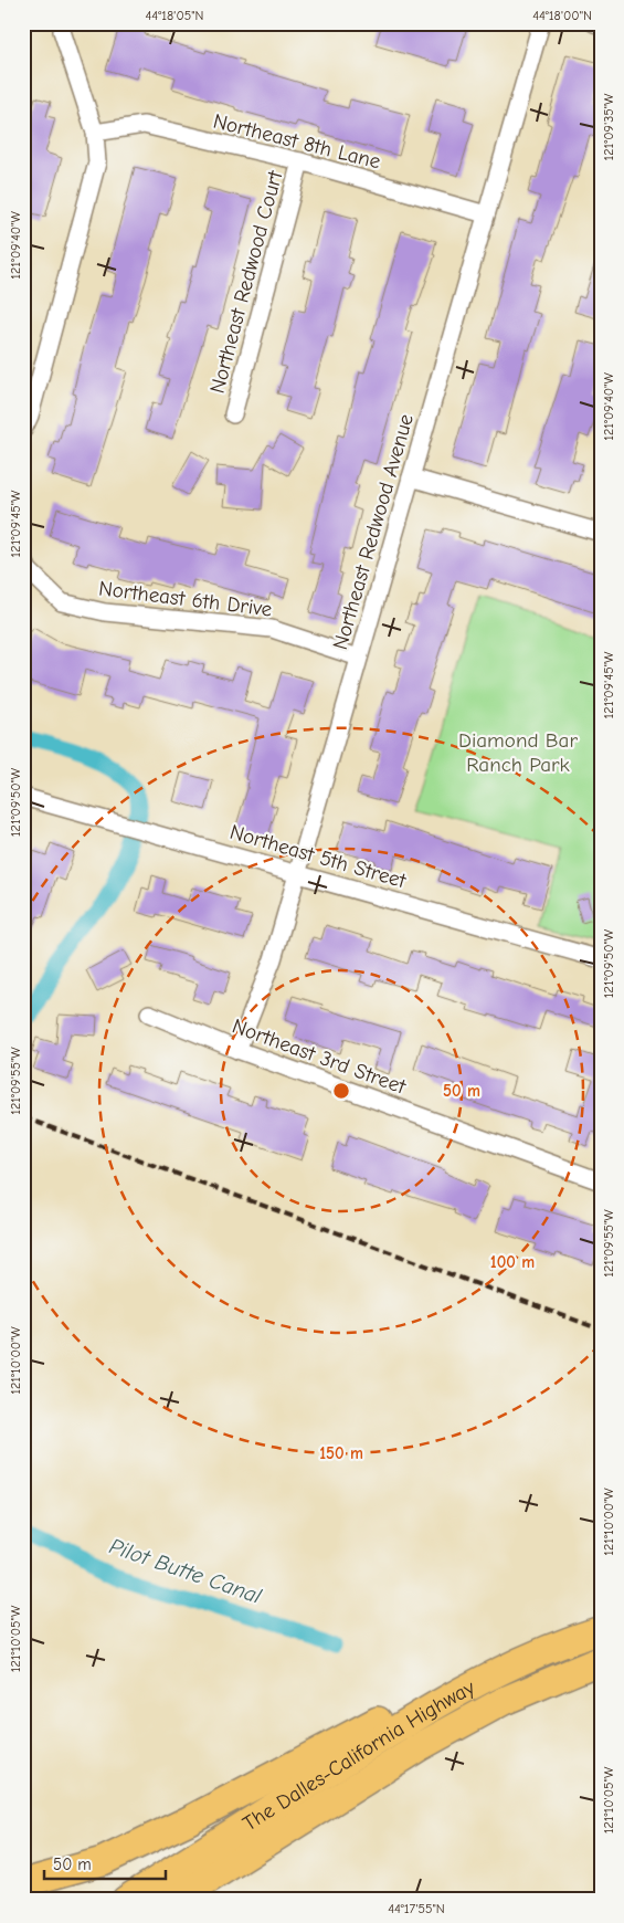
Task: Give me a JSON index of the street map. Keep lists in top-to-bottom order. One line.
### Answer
{"streets":{"highway":["The Dalles-California Highway"],"street":["Northeast 8th Lane","Northeast Redwood Court","Northeast Redwood Avenue","Northeast 6th Drive","Northeast 5th Street","Northeast 3rd Street"]},"crossings":[["Northeast 8th Lane","Northeast Redwood Court"],["Northeast 8th Lane","Northeast Redwood Avenue"],["Northeast Redwood Avenue","Northeast 6th Drive"],["Northeast Redwood Avenue","Northeast 5th Street"],["Northeast Redwood Avenue","Northeast 3rd Street"]],"water":["Pilot Butte Canal"],"parks":["Diamond Bar Ranch Park"],"scale_bar":"50 m","coordinates":["44°18'05\"N","44°18'00\"N","121°09'35\"W","121°09'40\"W","121°09'45\"W","121°09'50\"W","121°09'55\"W","121°10'00\"W","121°10'05\"W","44°17'55\"N"],"rings":["50 m","100 m","150 m"]}
